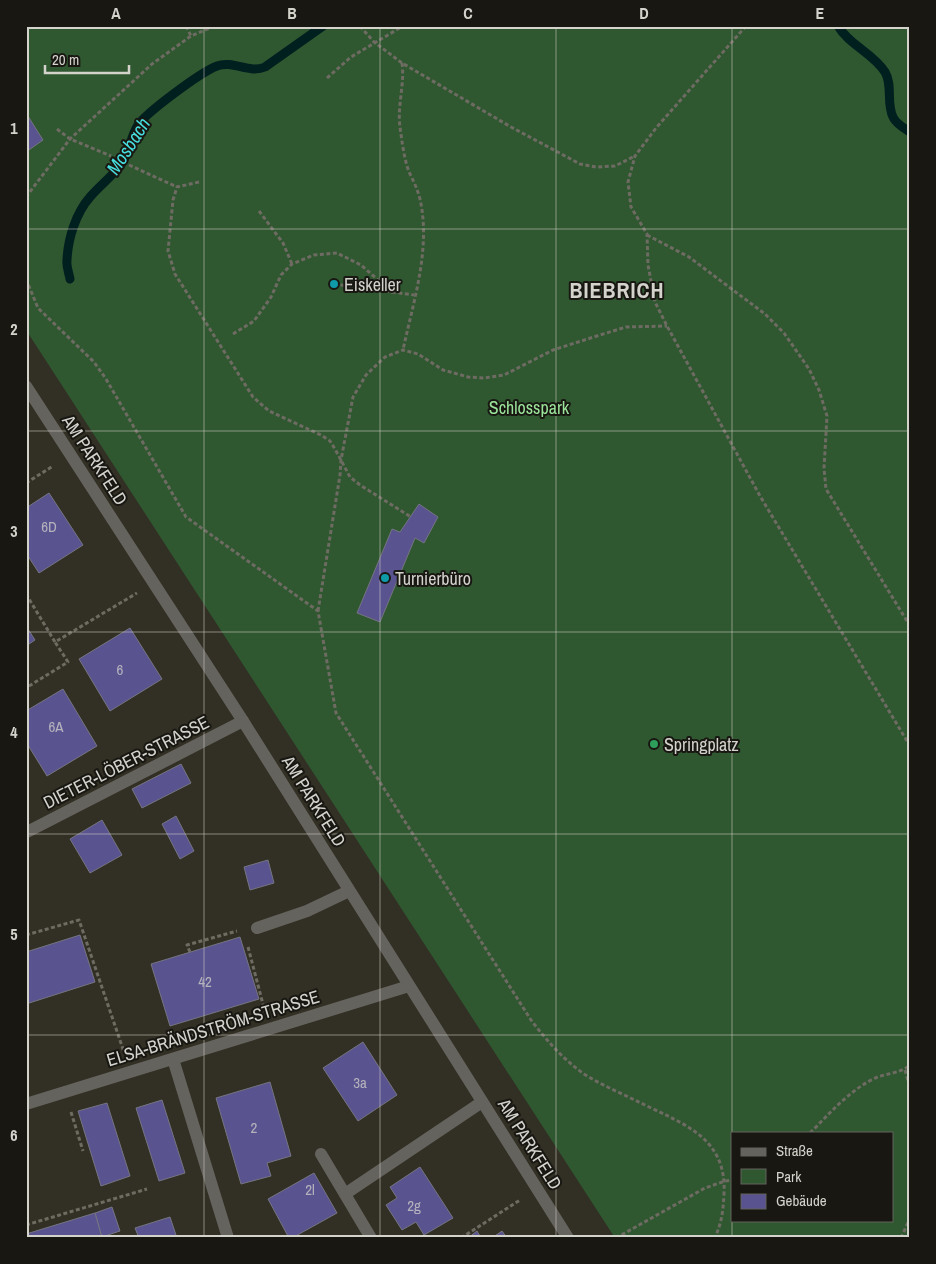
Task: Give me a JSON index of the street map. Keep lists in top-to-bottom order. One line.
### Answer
{"streets":{"street":["AM PARKFELD","DIETER-LÖBER-STRASSE","ELSA-BRÄNDSTRÖM-STRASSE"]},"crossings":[["AM PARKFELD","DIETER-LÖBER-STRASSE"],["AM PARKFELD","ELSA-BRÄNDSTRÖM-STRASSE"]],"districts":["BIEBRICH"],"water":["Mosbach"],"parks":["Schlosspark"],"places":["Eiskeller","Turnierbüro","Springplatz"],"house_numbers":["6D","6","6A","42","3a","2","2l","2g"],"legend":["Straße","Park","Gebäude"],"scale_bar":"20 m","grid":{"columns":["A","B","C","D","E"],"rows":["1","2","3","4","5","6"]}}
